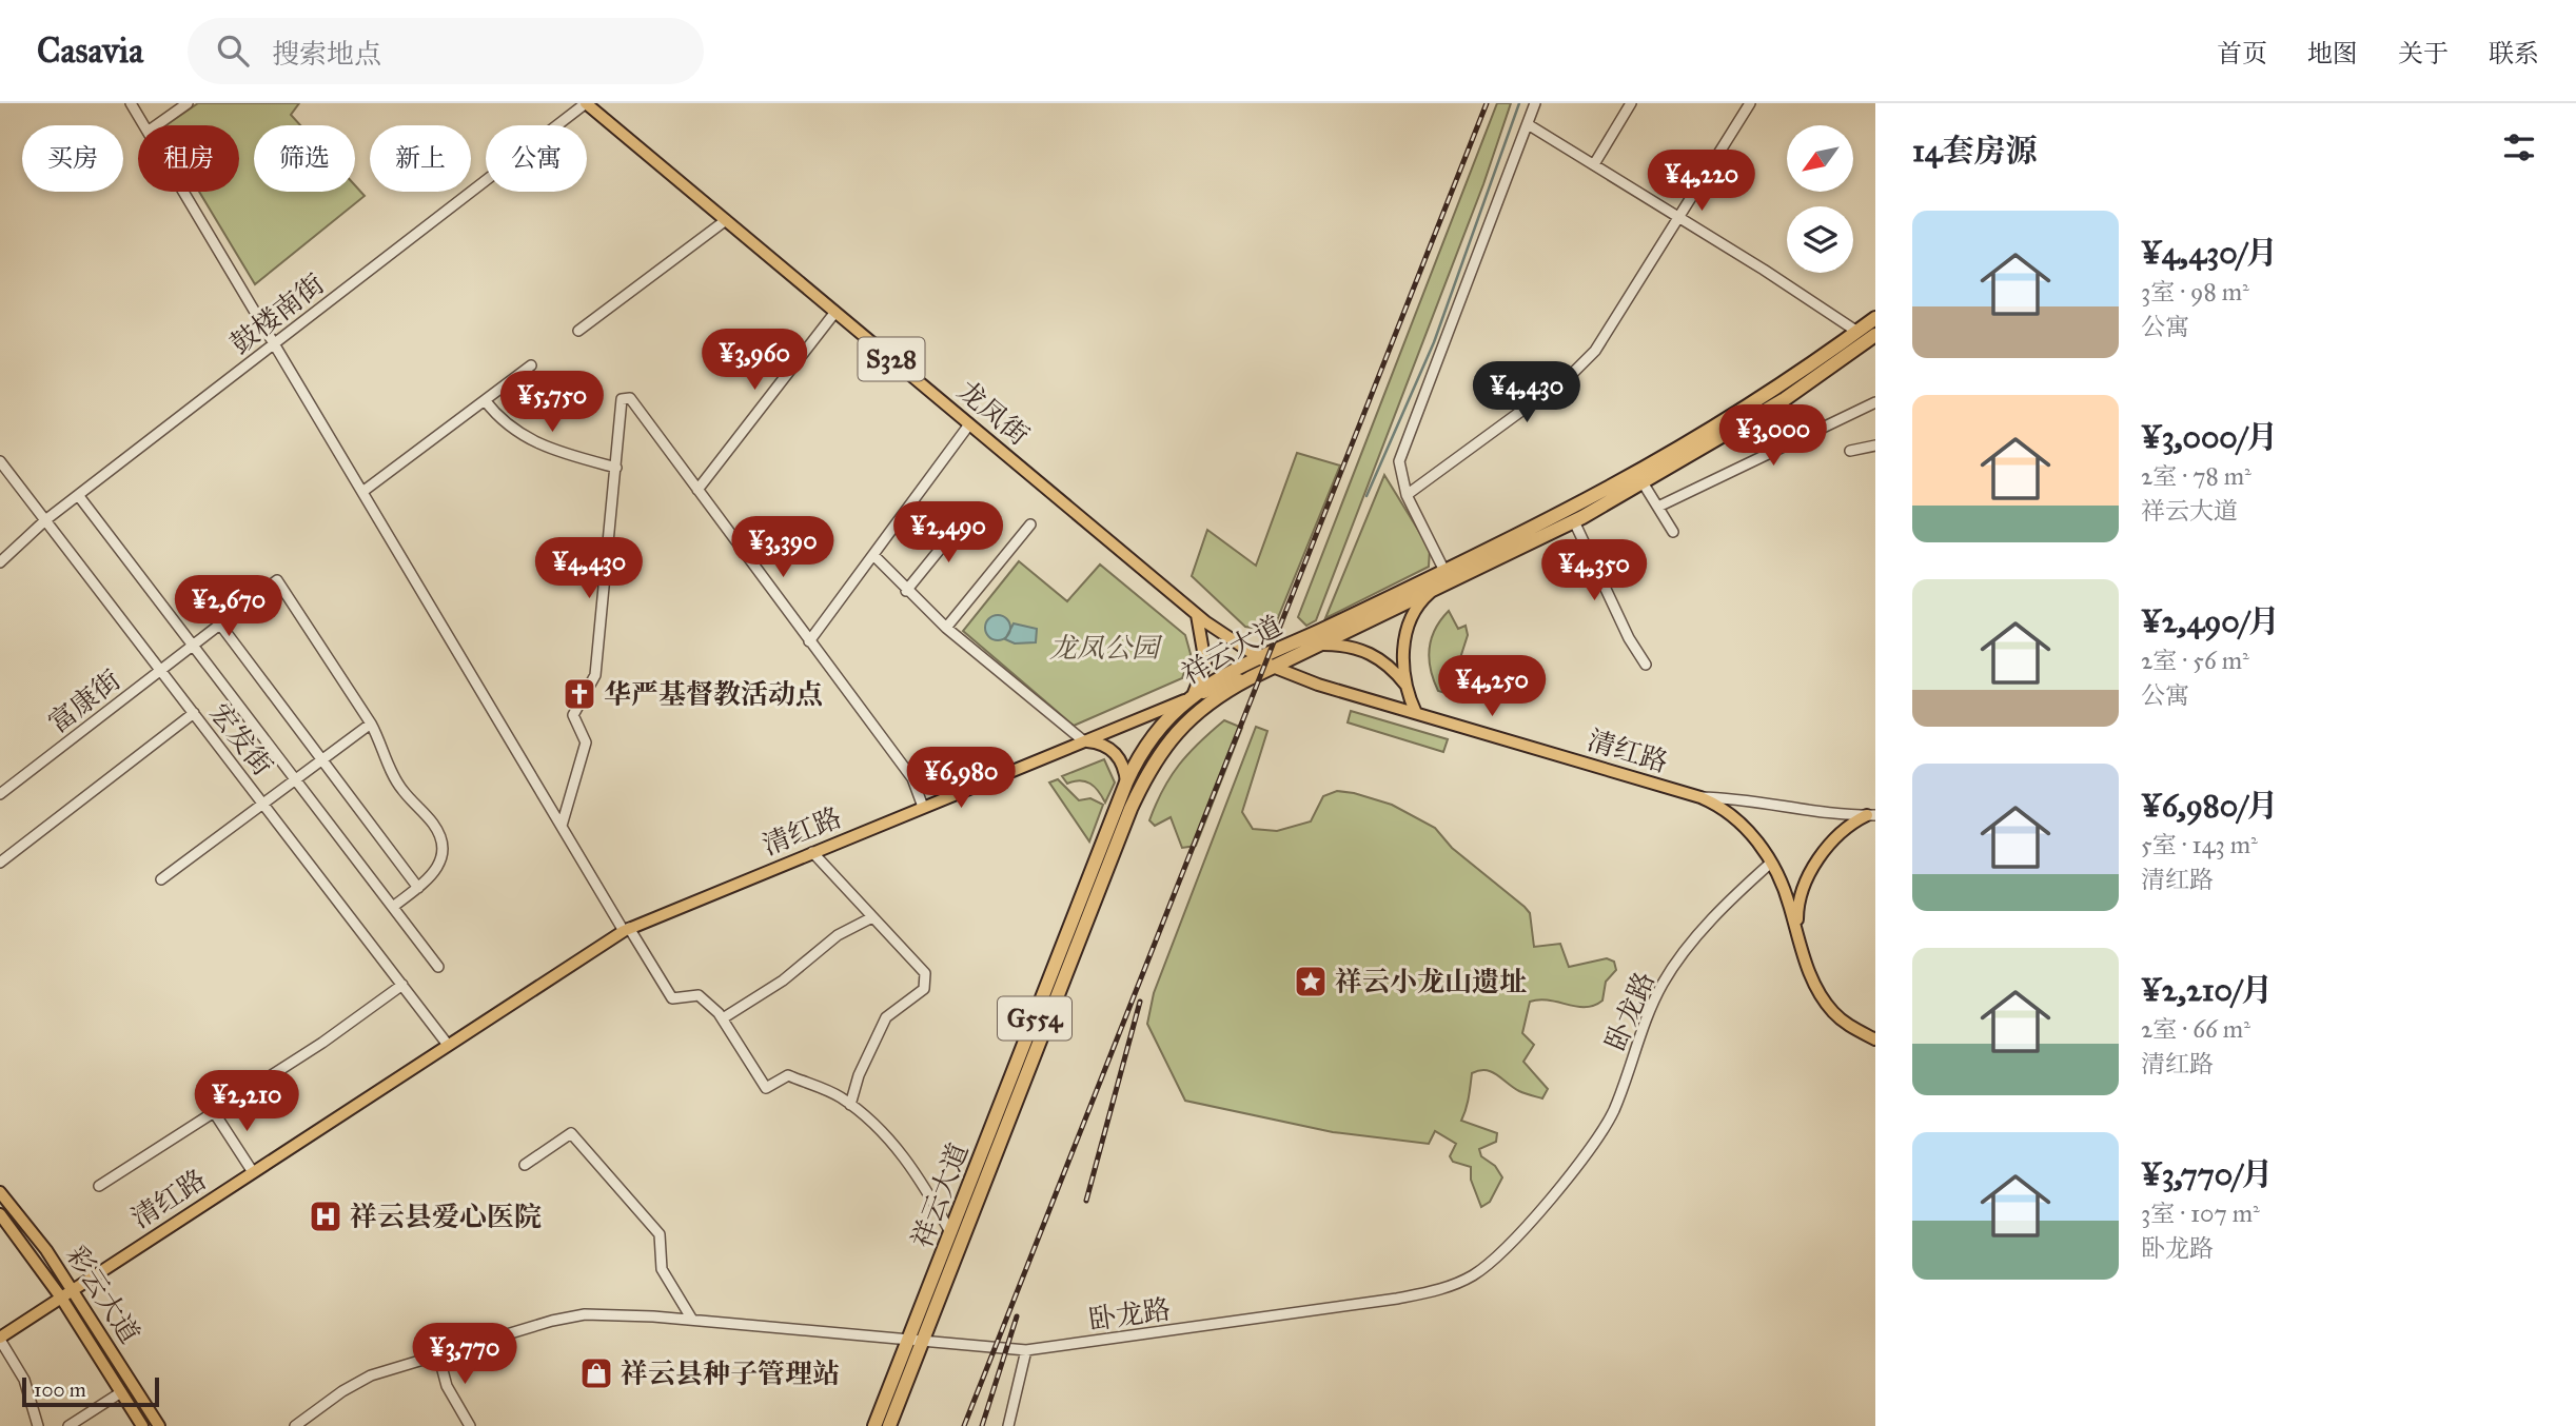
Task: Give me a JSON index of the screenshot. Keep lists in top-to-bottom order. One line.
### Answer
{"streets":{"highway":["祥云大道","G554"],"main road":["S328","龙凤街","清红路","彩云大道"],"street":["鼓楼南街","富康街","宏发街","卧龙路"]},"crossings":[["鼓楼南街","龙凤街"],["鼓楼南街","宏发街"],["龙凤街","祥云大道"],["龙凤街","清红路"],["祥云大道","清红路"],["祥云大道","卧龙路"],["富康街","宏发街"],["宏发街","清红路"],["清红路","卧龙路"],["清红路","彩云大道"]],"parks":["龙凤公园"],"places":{"church":["华严基督教活动点"],"place":["祥云小龙山遗址"],"hospital":["祥云县爱心医院"],"shop":["祥云县种子管理站"]},"scale_bar":"100 m","north":"bottom left","page":{"header":"Casavia","search":"搜索地点","nav":["首页","地图","关于","联系"],"heading":"14套房源","chip":["买房","租房","筛选","新上","公寓"],"price":["¥4,220","¥3,960","¥4,430","¥5,750","¥3,000","¥2,490","¥3,390","¥4,430","¥4,350","¥2,670","¥4,250","¥6,980","¥2,210","¥3,770"],"list":[{"name":"¥4,430/月","note":"3室 · 98 m² · 公寓"},{"name":"¥3,000/月","note":"2室 · 78 m² · 祥云大道"},{"name":"¥2,490/月","note":"2室 · 56 m² · 公寓"},{"name":"¥6,980/月","note":"5室 · 143 m² · 清红路"},{"name":"¥2,210/月","note":"2室 · 66 m² · 清红路"},{"name":"¥3,770/月","note":"3室 · 107 m² · 卧龙路"}],"scale":"100 m"}}
